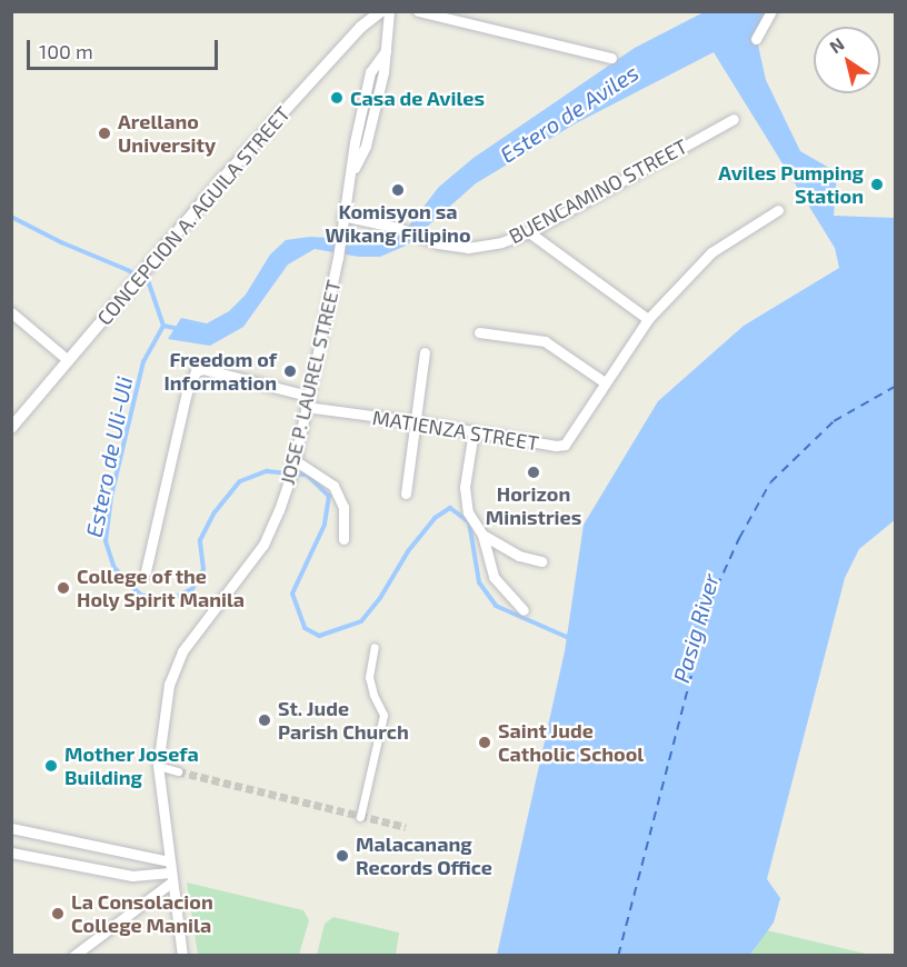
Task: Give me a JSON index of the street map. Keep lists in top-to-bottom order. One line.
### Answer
{"streets":{"street":["BUENCAMINO STREET","CONCEPCION A. AGUILA STREET","JOSE P. LAUREL STREET","MATIENZA STREET"]},"crossings":[["BUENCAMINO STREET","JOSE P. LAUREL STREET"],["JOSE P. LAUREL STREET","MATIENZA STREET"]],"water":["Estero de Aviles","Estero de Uli-Uli","Pasig River"],"places":["Casa de Aviles","Arellano University","Aviles Pumping Station","Komisyon sa Wikang Filipino","Freedom of Information","Horizon Ministries","College of the Holy Spirit Manila","St. Jude Parish Church","Saint Jude Catholic School","Mother Josefa Building","Malacanang Records Office","La Consolacion College Manila"],"scale_bar":"100 m","north":"top left"}
